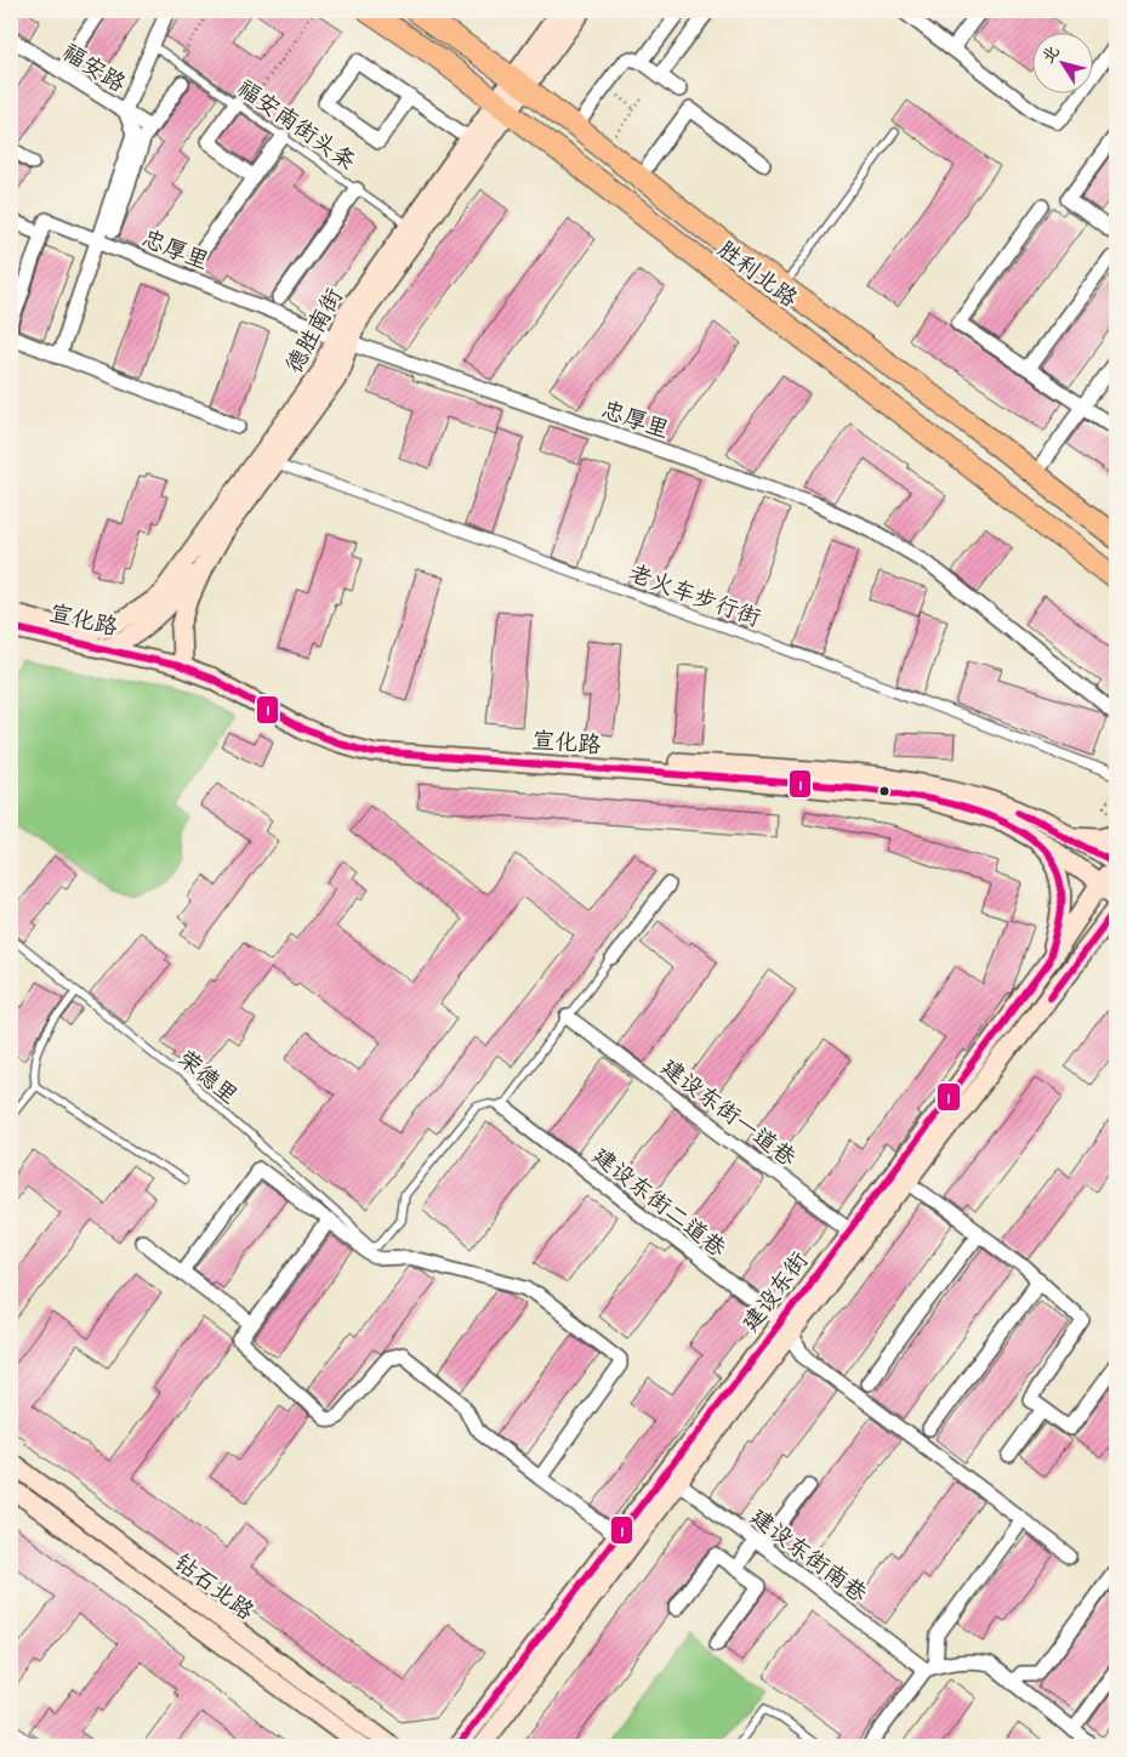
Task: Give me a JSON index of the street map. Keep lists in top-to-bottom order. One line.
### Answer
{"streets":{"highway":["胜利北路"],"main road":["德胜南街","宣化路","建设东街","钻石北路"],"street":["福安路","忠厚里","老火车步行街","建设东街一道巷","建设东街二道巷","建设东街南巷"],"lane":["福安南街头条","荣德里"]},"crossings":[["福安南街头条","德胜南街"],["忠厚里","德胜南街"],["胜利北路","德胜南街"],["德胜南街","老火车步行街"],["德胜南街","宣化路"],["宣化路","建设东街"],["荣德里","建设东街二道巷"],["建设东街一道巷","建设东街"],["建设东街二道巷","建设东街"],["建设东街","建设东街南巷"]],"lines":["transit line 1"],"north":"top left"}
